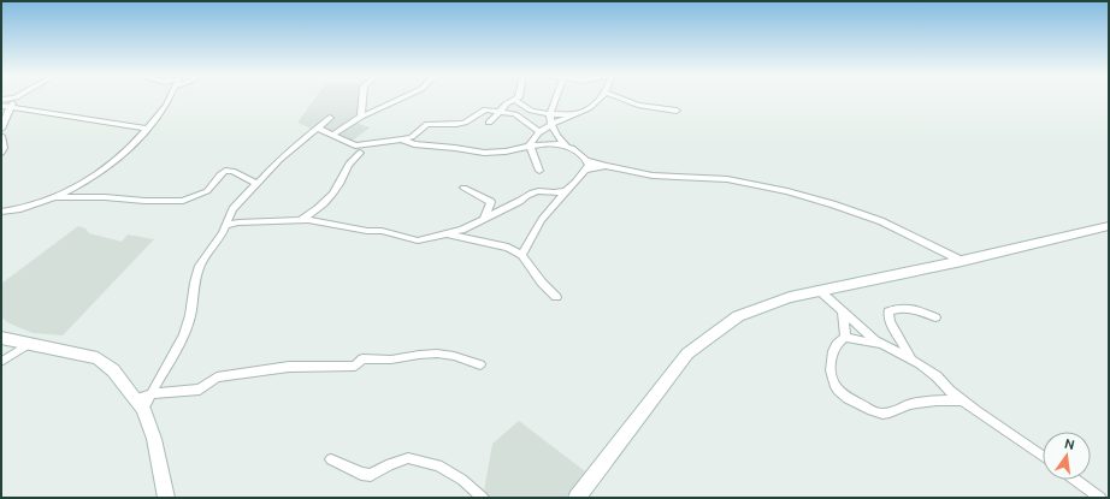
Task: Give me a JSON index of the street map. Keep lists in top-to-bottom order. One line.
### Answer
{"north":"top"}
